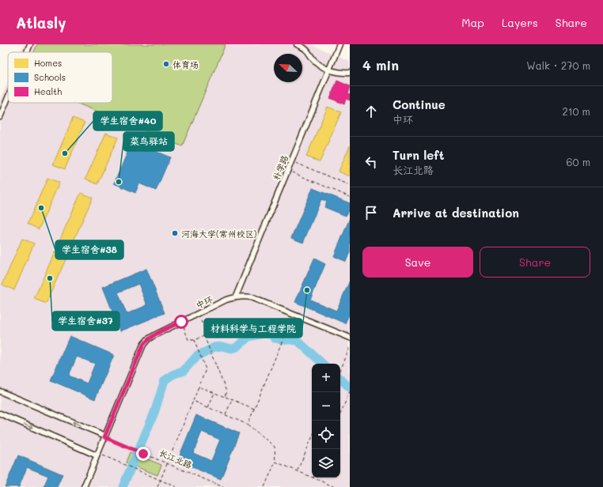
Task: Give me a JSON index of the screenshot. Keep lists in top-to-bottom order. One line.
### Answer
{"streets":{"lane":["朴学路","中环"],"path":["长江北路"]},"crossings":[["朴学路","中环"],["中环","长江北路"]],"places":["体育场","学生宿舍#40","菜鸟驿站","学生宿舍#38","河海大学(常州校区)","学生宿舍#37","材料科学与工程学院"],"legend":["Homes","Schools","Health"],"north":"top left","page":{"header":"Atlasly","nav":["Map","Layers","Share"],"heading":["4 min","Walk · 270 m"],"list":[["Continue","中环","210 m"],["Turn left","长江北路","60 m"],"Arrive at destination"],"buttons":["Save","Share"],"map_buttons":["+","−"]}}
